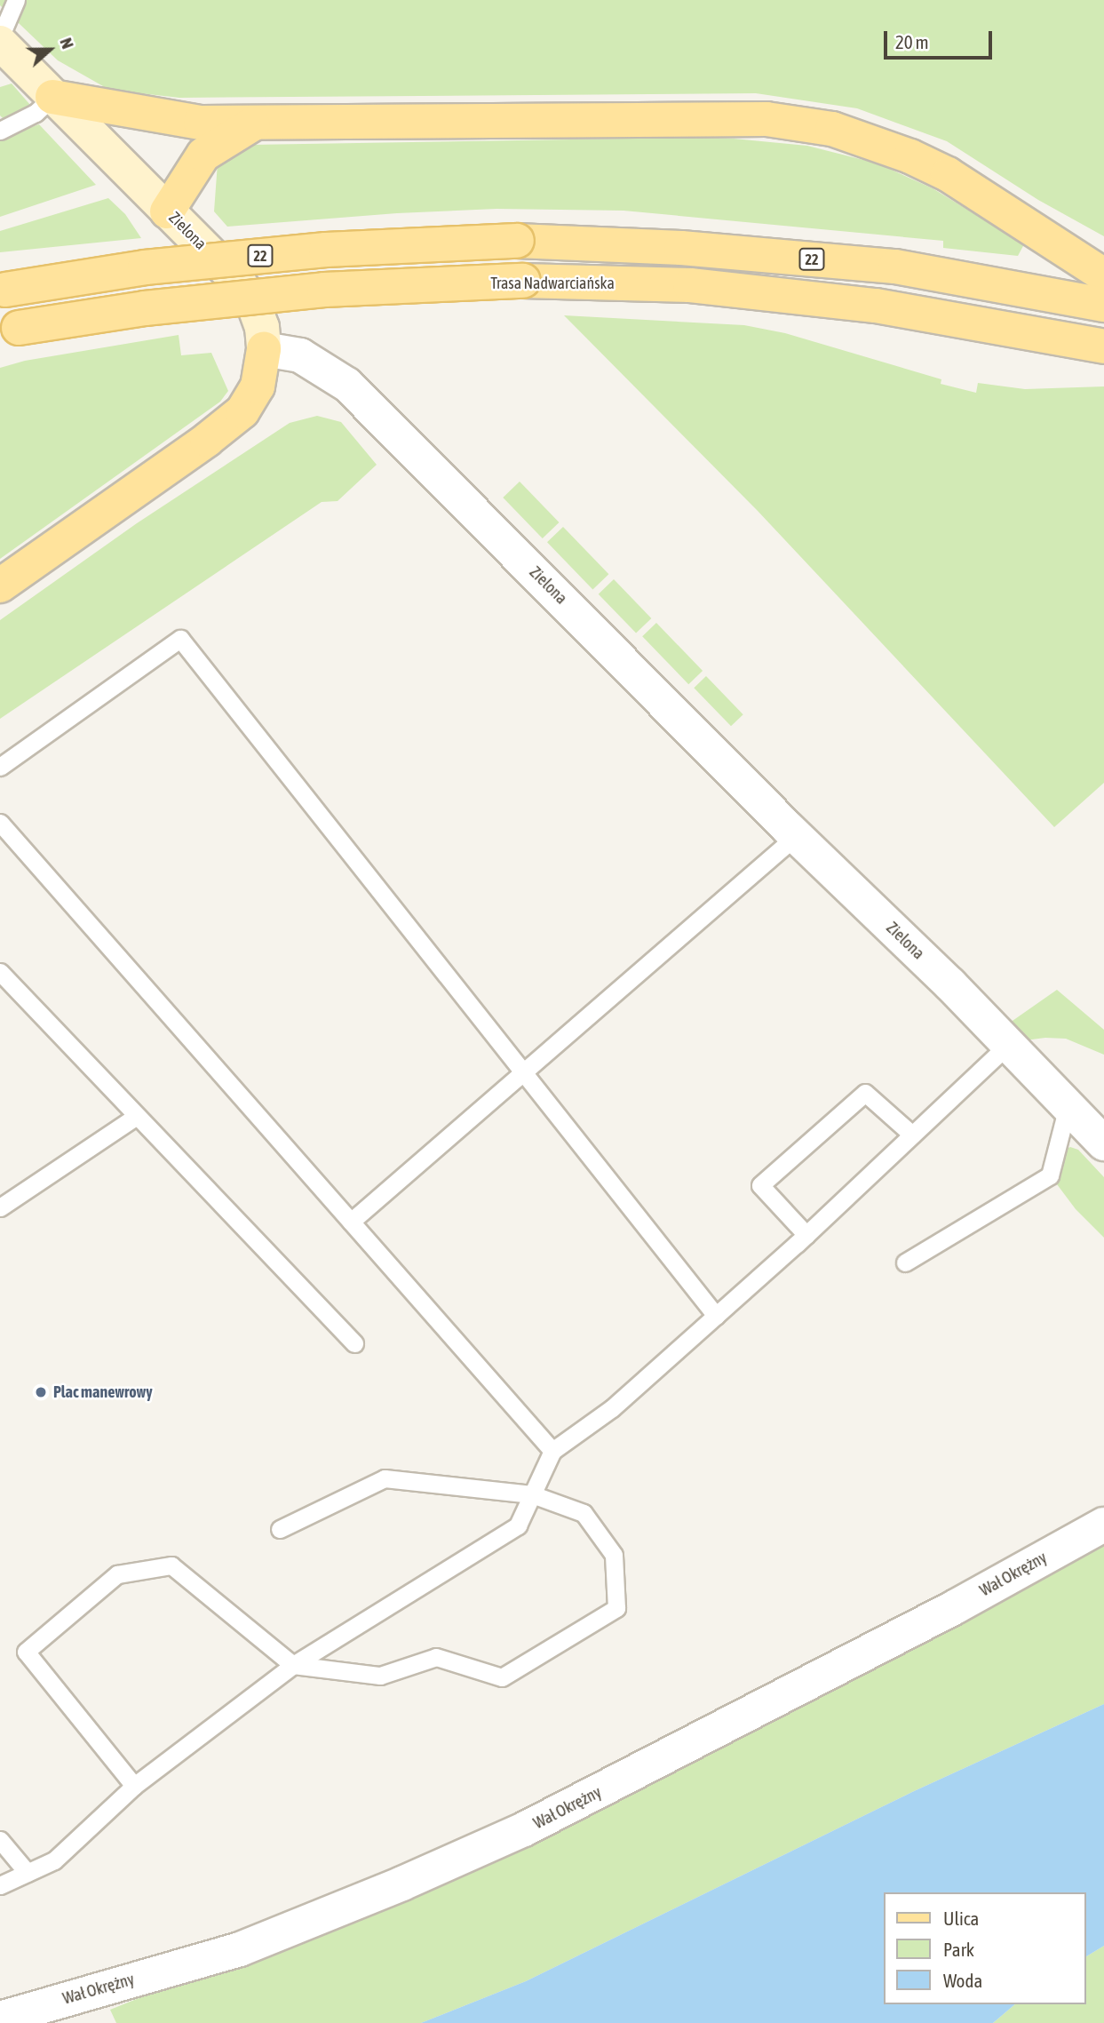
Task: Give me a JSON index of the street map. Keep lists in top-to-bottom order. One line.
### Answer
{"streets":{"main road":["22","Trasa Nadwarciańska"],"street":["Zielona","Wał Okrężny"]},"places":["Plac manewrowy"],"legend":["Ulica","Park","Woda"],"scale_bar":"20 m","north":"right"}
